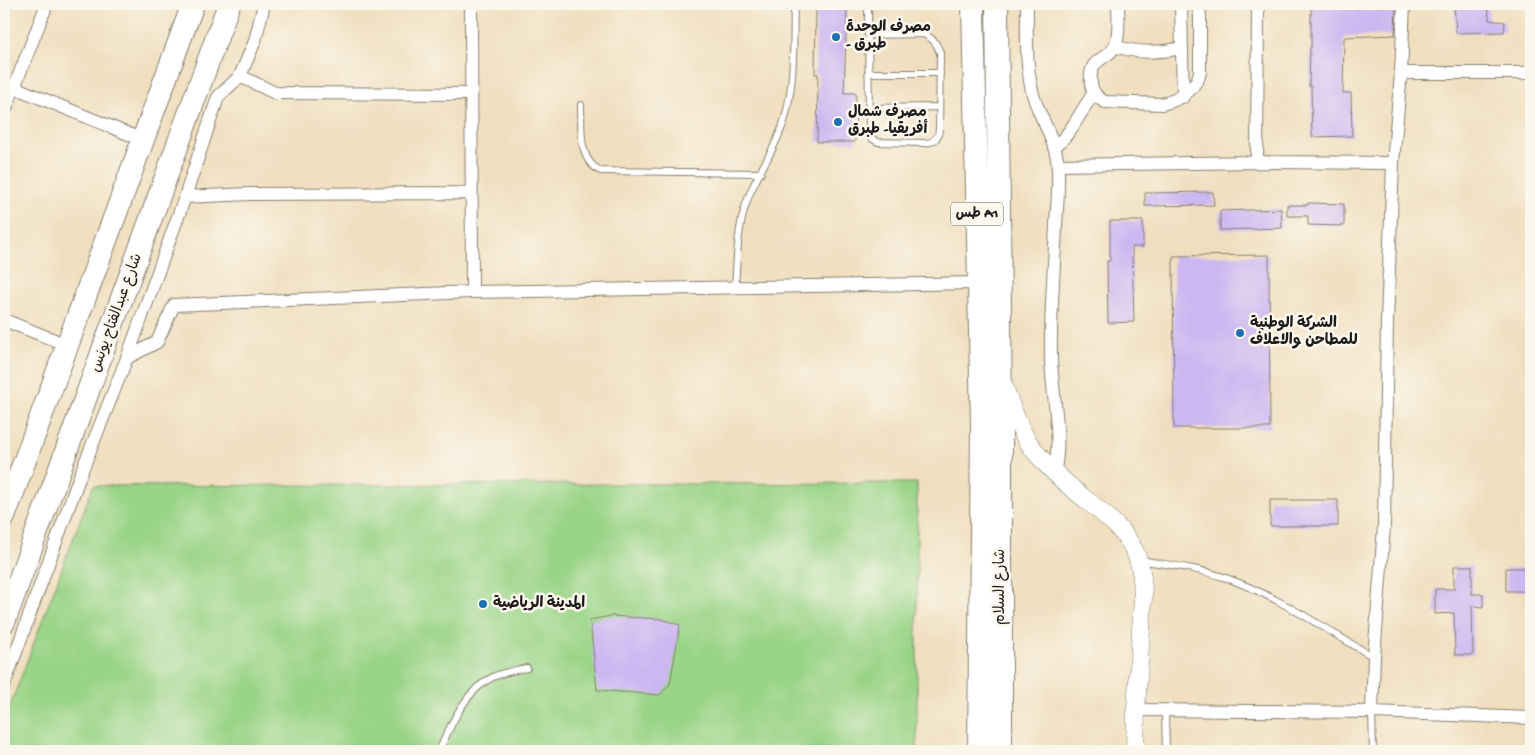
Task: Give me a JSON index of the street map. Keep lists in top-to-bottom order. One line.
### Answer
{"streets":{"highway":["طس A1","شارع عبدالفتاح يونس","شارع السلام"]},"crossings":[["طس A1","شارع السلام"]],"places":["مصرف الوحدة - طبرق","مصرف شمال أفريقيا- طبرق","الشركة الوطنية للمطاحن والاعلاف","المدينة الرياضية"]}
